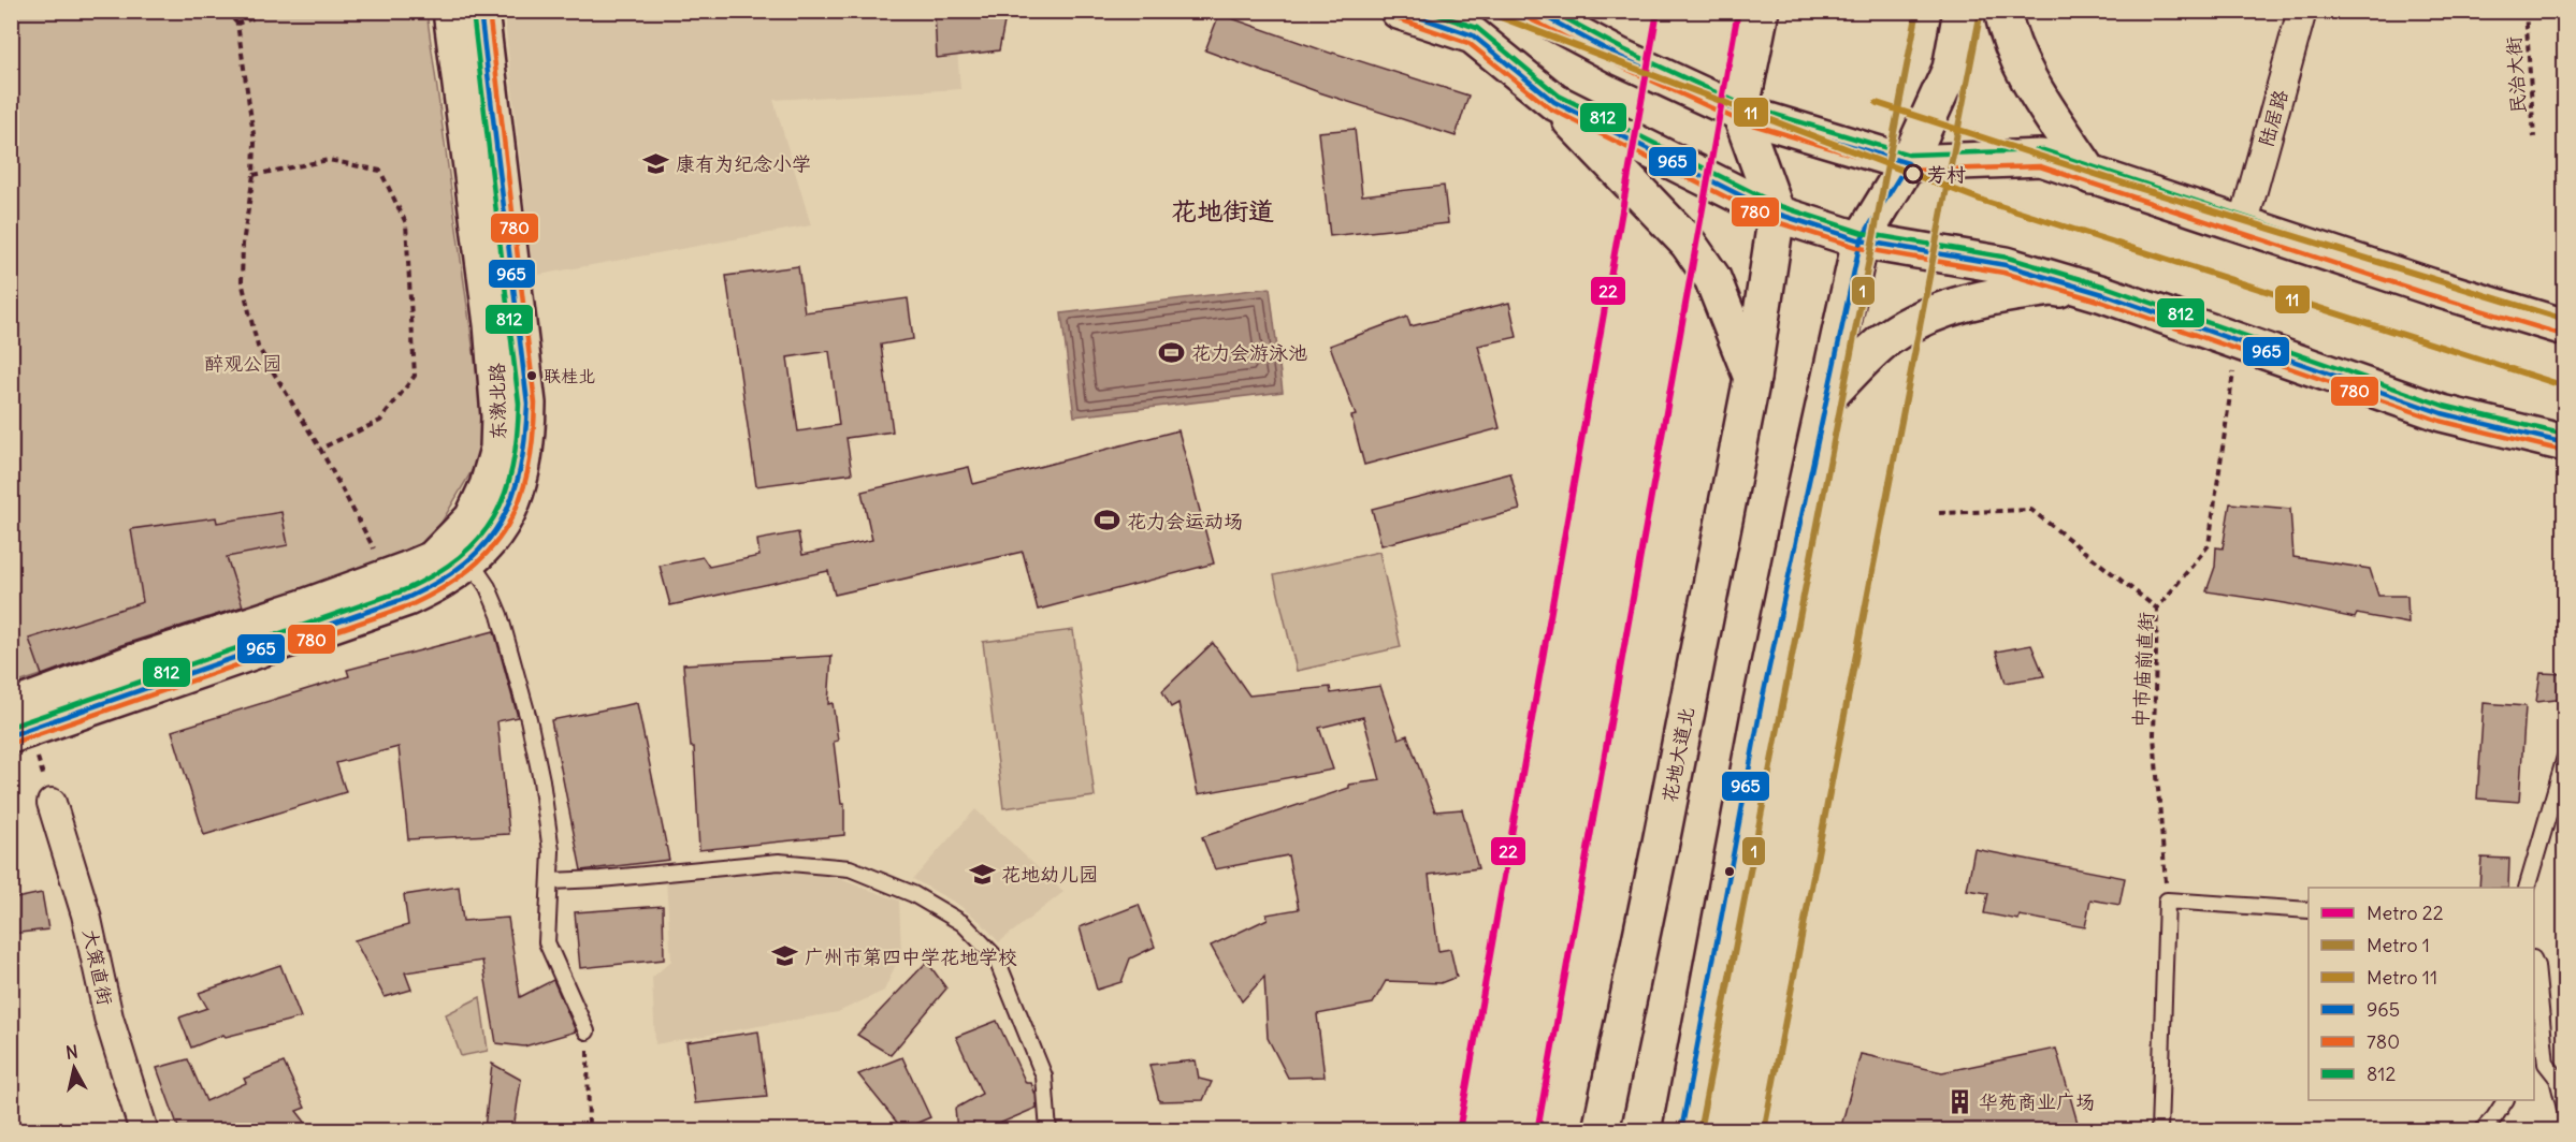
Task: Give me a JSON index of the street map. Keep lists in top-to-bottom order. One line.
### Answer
{"streets":{"main road":["东漖北路","花地大道北"],"street":["陆居路","大策直街"],"path":["民治大街","中市庙前直街"]},"districts":["花地街道"],"parks":["醉观公园"],"places":{"school or university":["康有为纪念小学","花地幼儿园","广州市第四中学花地学校"],"other":["芳村","联桂北"],"sports":["花力会游泳池","花力会运动场"],"building":["华苑商业广场"]},"lines":["metro line 22","metro line 1","metro line 11","transit line 965","transit line 780","transit line 812"],"legend":["Metro 22","Metro 1","Metro 11","965","780","812"],"north":"top"}
